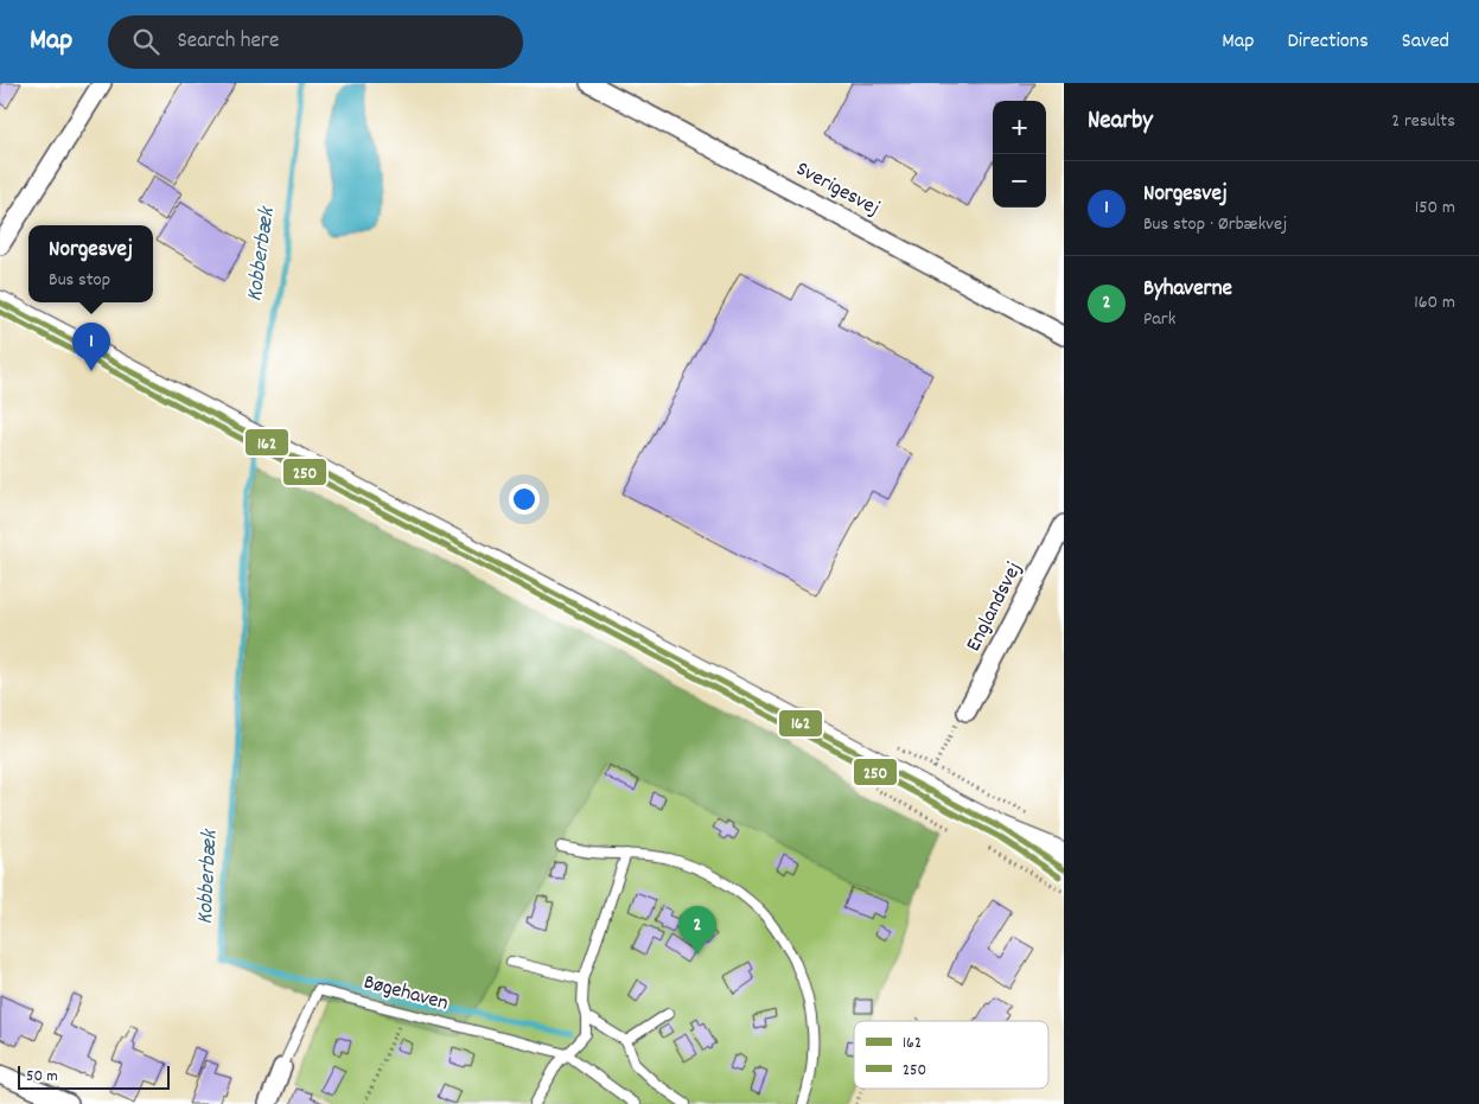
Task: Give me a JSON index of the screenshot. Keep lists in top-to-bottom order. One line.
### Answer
{"streets":{"street":["Sverigesvej","Englandsvej"],"lane":["Bøgehaven"]},"water":["Kobberbæk"],"lines":["transit line 162","transit line 250"],"legend":["162","250"],"scale_bar":"50 m","page":{"header":"Map","search":"Search here","nav":["Map","Directions","Saved"],"heading":["Nearby","2 results"],"map_buttons":["+","−"],"list":[{"mark":"1","name":"Norgesvej","note":"Bus stop · Ørbækvej","value":"150 m"},{"mark":"2","name":"Byhaverne","note":"Park","value":"160 m"}],"popup":["Norgesvej","Bus stop"],"pins":["1","2"],"scale":"50 m"}}
